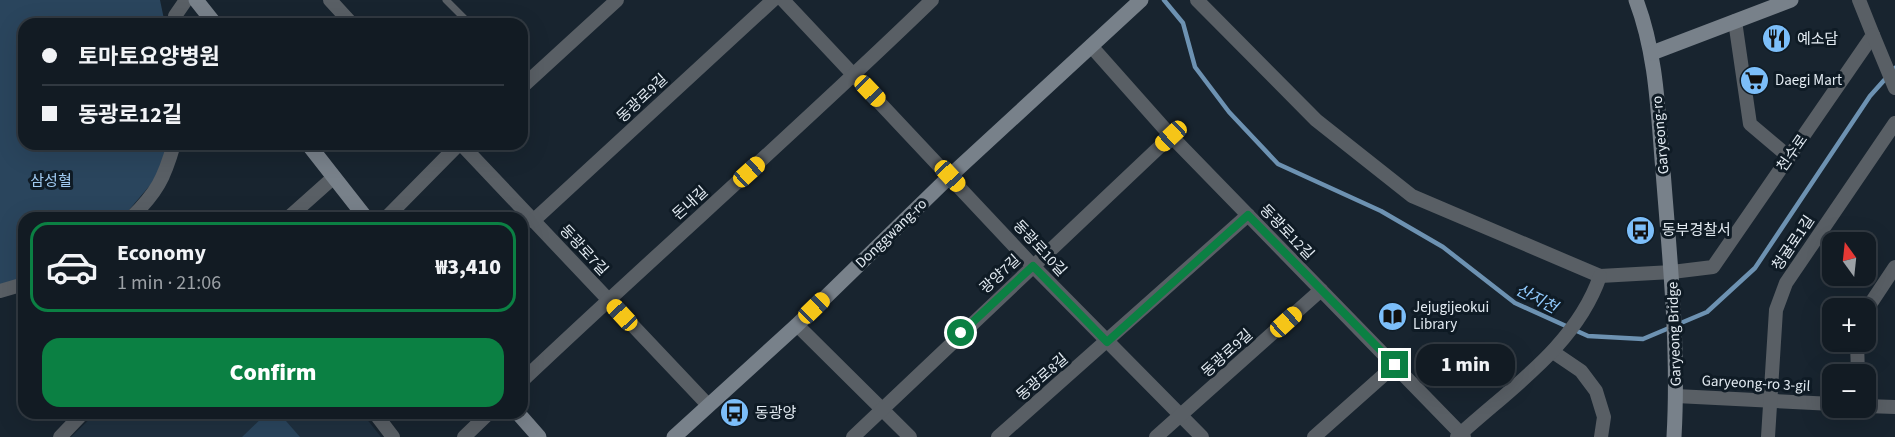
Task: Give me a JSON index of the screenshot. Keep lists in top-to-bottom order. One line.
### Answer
{"streets":{"main road":["Garyeong-ro","Donggwang-ro","Garyeong Bridge"],"street":["동광로9길","천수로","돈내길","동광로12길","청귤로1길","동광로10길","동광로7길","광양7길","동광로8길","Garyeong-ro 3-gil"]},"crossings":[["동광로9길","동광로12길"],["동광로9길","동광로10길"],["동광로9길","동광로7길"],["Garyeong-ro","천수로"],["Garyeong-ro","Garyeong Bridge"],["천수로","Garyeong Bridge"],["돈내길","동광로7길"],["동광로12길","Donggwang-ro"],["동광로12길","광양7길"],["Donggwang-ro","동광로10길"],["Donggwang-ro","동광로7길"],["청귤로1길","Garyeong-ro 3-gil"],["동광로10길","광양7길"],["동광로10길","동광로8길"],["Garyeong Bridge","Garyeong-ro 3-gil"]],"water":["산지천"],"parks":["삼성혈"],"places":{"restaurant":["예소담"],"supermarket":["Daegi Mart"],"bus stop":["동부경찰서","동광양"],"library":["Jejugijeokui Library"]},"north":"top","page":{"banner":["토마토요양병원","동광로12길"],"list":[{"name":"Economy","note":"1 min · 21:06","value":"₩3,410"}],"map_buttons":["+","−"],"buttons":"Confirm","bubble":"1 min"}}
